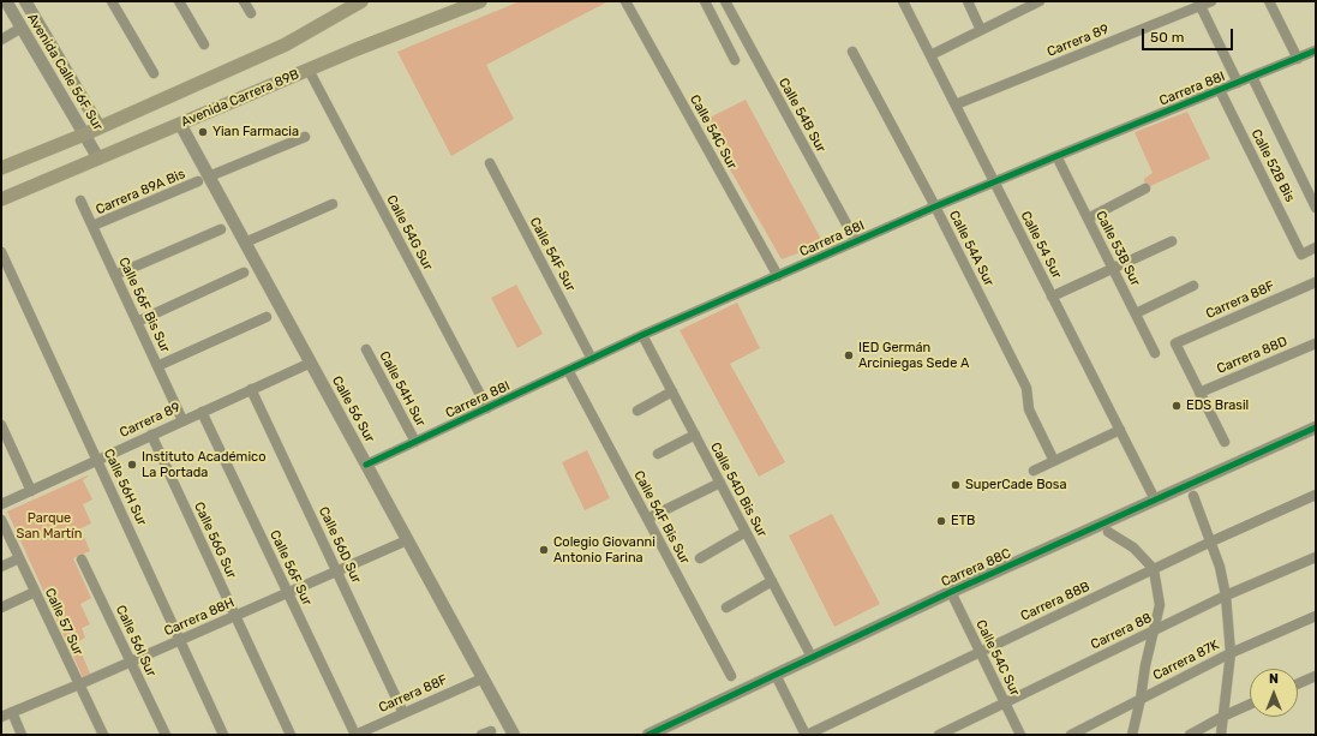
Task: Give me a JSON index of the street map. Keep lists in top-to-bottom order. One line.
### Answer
{"streets":{"main road":["Avenida Carrera 89B"],"street":["Carrera 89","Avenida Calle 56F Sur","Carrera 88I","Calle 54B Sur","Calle 54C Sur","Calle 52B Bis","Carrera 89A Bis","Calle 54G Sur","Calle 54 Sur","Calle 54A Sur","Calle 53B Sur","Calle 54F Sur","Carrera 88F","Calle 56F Bis Sur","Carrera 88D","Calle 54H Sur","Calle 56 Sur","Calle 56H Sur","Calle 54D Bis Sur","Calle 54F Bis Sur","Calle 56G Sur","Calle 56D Sur","Calle 56F Sur","Carrera 88C","Carrera 88B","Carrera 88H","Calle 57 Sur","Carrera 88","Calle 56I Sur","Carrera 87K"]},"crossings":[["Carrera 89","Calle 54 Sur"],["Carrera 89","Calle 56F Bis Sur"],["Carrera 89","Calle 56 Sur"],["Carrera 89","Calle 56H Sur"],["Carrera 89","Calle 56G Sur"],["Carrera 89","Calle 56D Sur"],["Carrera 89","Calle 56F Sur"],["Avenida Calle 56F Sur","Avenida Carrera 89B"],["Carrera 88I","Calle 54B Sur"],["Carrera 88I","Calle 54C Sur"],["Carrera 88I","Calle 52B Bis"],["Carrera 88I","Calle 54G Sur"],["Carrera 88I","Calle 54 Sur"],["Carrera 88I","Calle 54A Sur"],["Carrera 88I","Calle 53B Sur"],["Carrera 88I","Calle 54F Sur"],["Carrera 88I","Calle 54H Sur"],["Carrera 88I","Calle 56 Sur"],["Carrera 88I","Calle 54D Bis Sur"],["Carrera 88I","Calle 54F Bis Sur"],["Avenida Carrera 89B","Calle 54G Sur"],["Avenida Carrera 89B","Calle 56 Sur"],["Calle 54C Sur","Carrera 88C"],["Calle 54C Sur","Carrera 88B"],["Calle 54C Sur","Carrera 88"],["Carrera 89A Bis","Calle 56F Bis Sur"],["Carrera 89A Bis","Calle 56 Sur"],["Calle 54 Sur","Carrera 88C"],["Carrera 88F","Carrera 88D"],["Carrera 88F","Calle 56 Sur"],["Carrera 88F","Calle 56D Sur"],["Carrera 88F","Calle 56F Sur"],["Calle 56 Sur","Carrera 88H"],["Calle 56H Sur","Carrera 88H"],["Calle 54D Bis Sur","Carrera 88C"],["Calle 56G Sur","Carrera 88H"],["Calle 56D Sur","Carrera 88H"],["Calle 56F Sur","Carrera 88H"],["Carrera 88H","Calle 57 Sur"],["Carrera 88H","Calle 56I Sur"]],"parks":["Parque San Martín"],"places":["Yian Farmacia","IED Germán Arciniegas Sede A","EDS Brasil","Instituto Académico La Portada","SuperCade Bosa","ETB","Colegio Giovanni Antonio Farina"],"scale_bar":"50 m","north":"top"}
